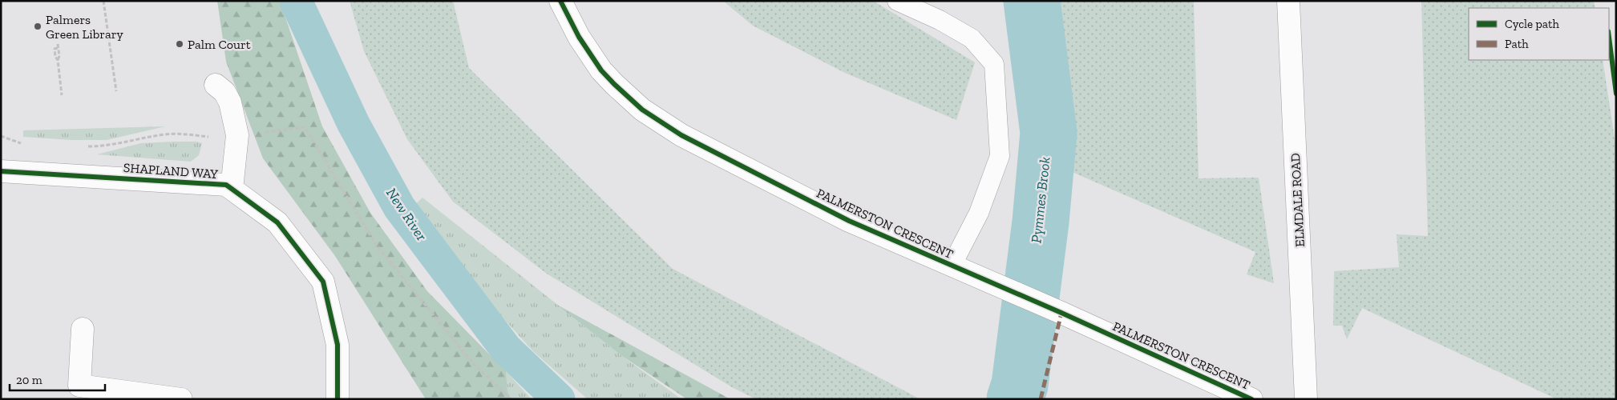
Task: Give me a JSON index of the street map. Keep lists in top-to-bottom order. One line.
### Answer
{"streets":{"street":["SHAPLAND WAY","ELMDALE ROAD","PALMERSTON CRESCENT"]},"water":["Pymmes Brook","New River"],"places":["Palmers Green Library","Palm Court"],"legend":["Cycle path","Path"],"scale_bar":"20 m"}
